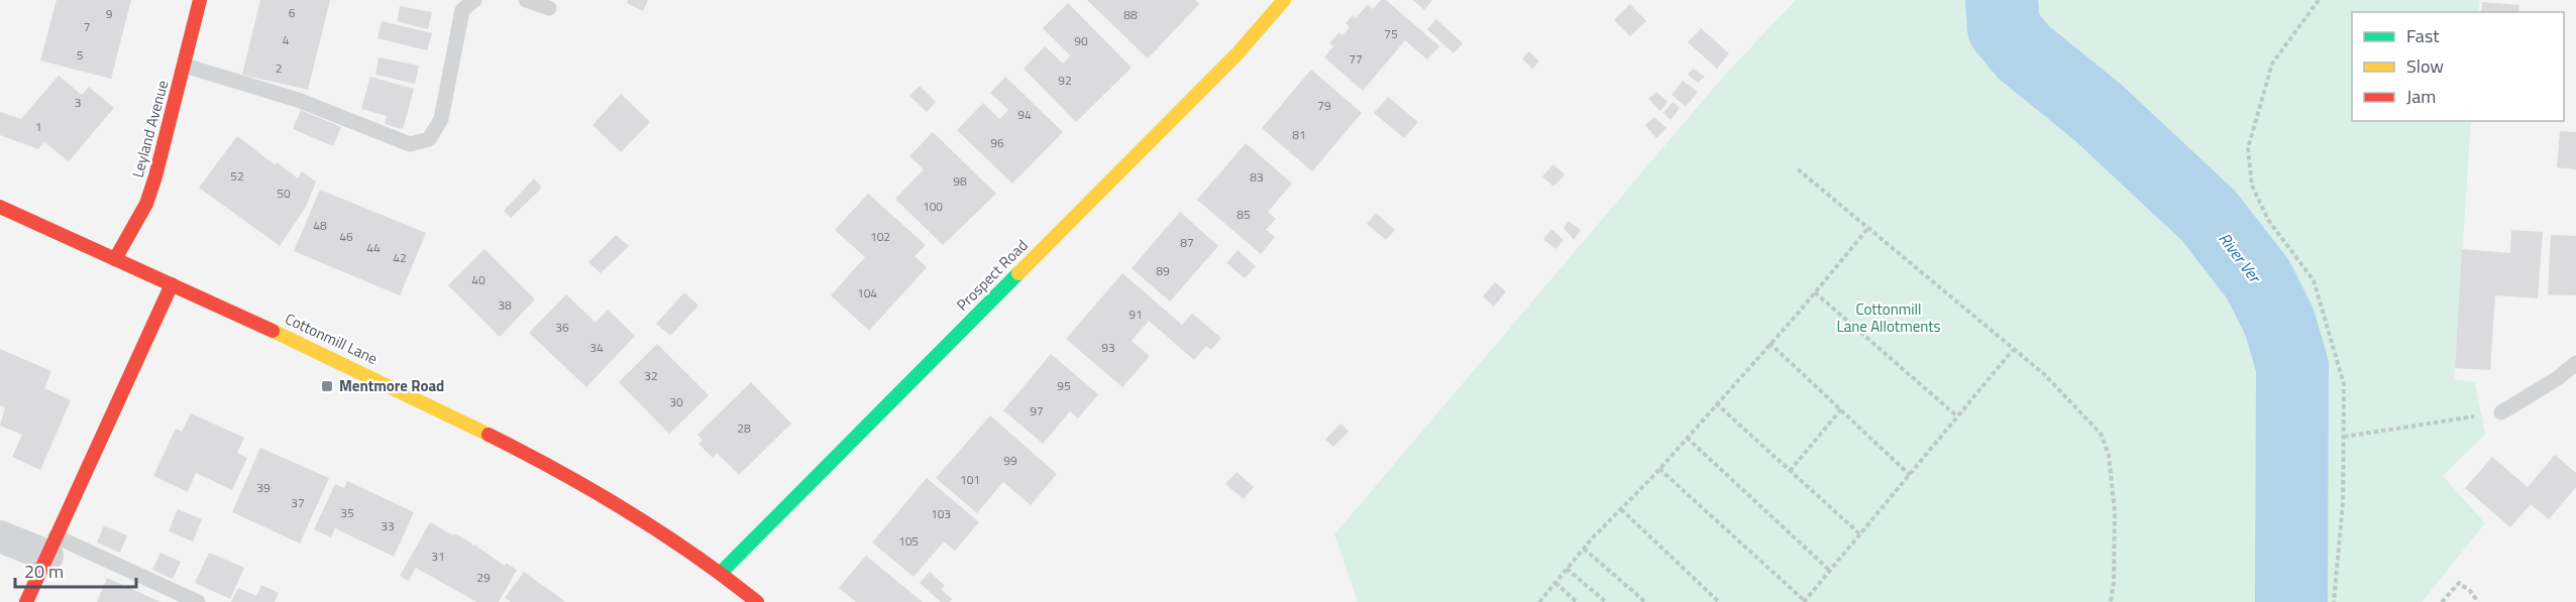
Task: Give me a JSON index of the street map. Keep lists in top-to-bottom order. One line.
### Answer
{"streets":{"street":["Leyland Avenue","Prospect Road","Cottonmill Lane"]},"crossings":[["Leyland Avenue","Cottonmill Lane"],["Prospect Road","Cottonmill Lane"]],"water":["River Ver"],"parks":["Cottonmill Lane Allotments"],"places":{"transit":["Mentmore Road"]},"house_numbers":["6","9","88","7","75","4","90","5","77","2","92","3","79","94","1","81","96","52","83","98","50","100","85","48","46","102","87","44","42","89","40","104","38","91","36","34","93","32","95","30","97","28","99","101","39","37","35","103","33","105","31","29"],"legend":["Fast","Slow","Jam"],"scale_bar":"20 m"}
